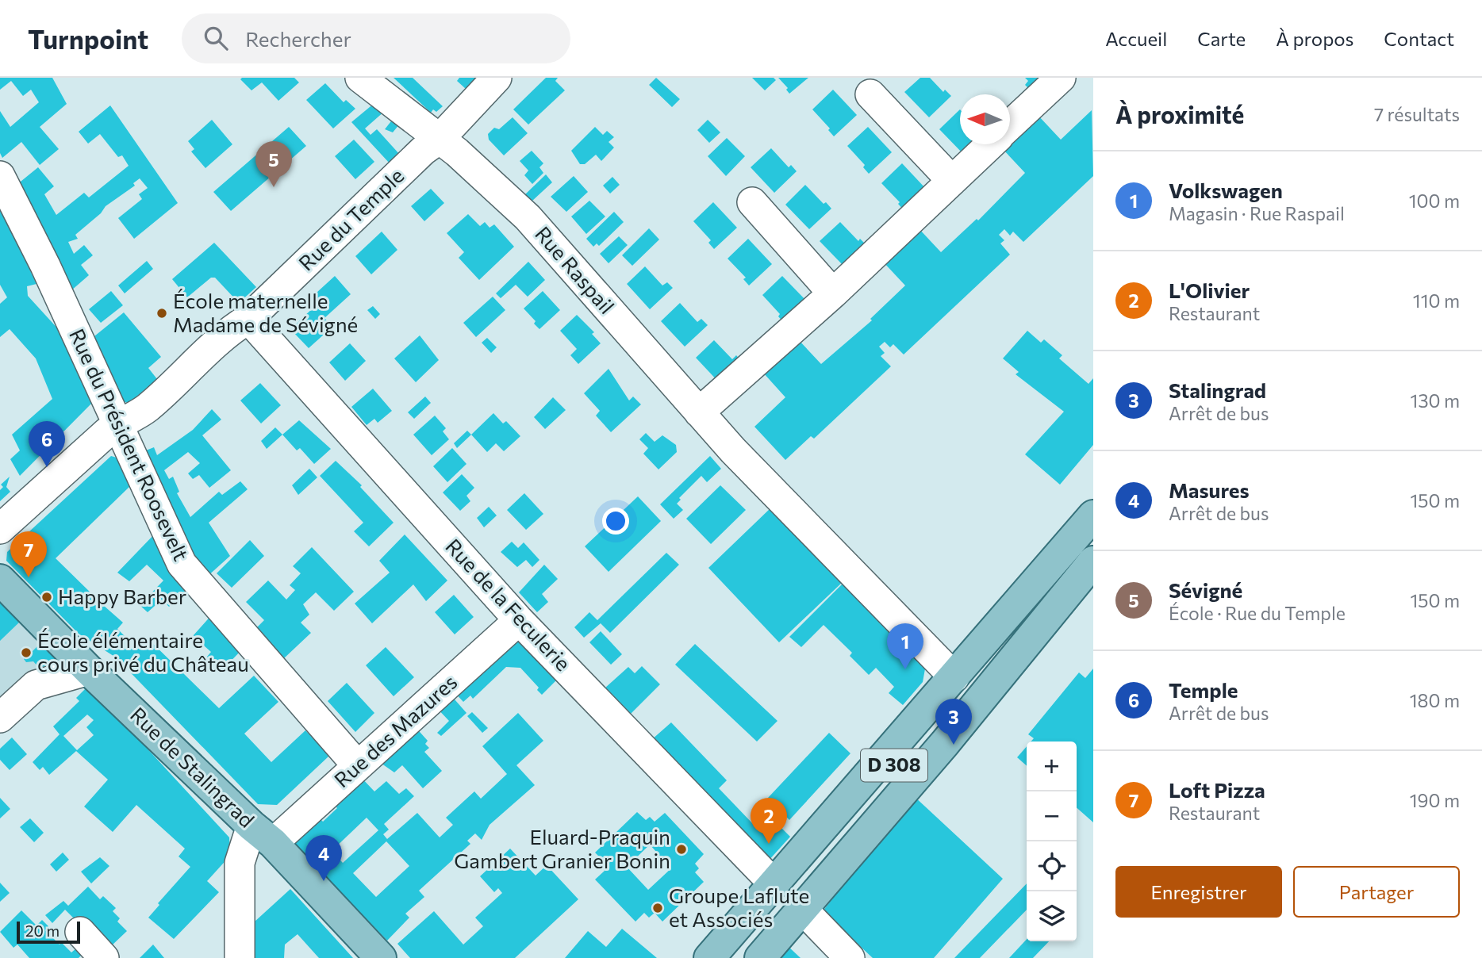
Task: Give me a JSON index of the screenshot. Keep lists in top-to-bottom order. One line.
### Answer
{"streets":{"main road":["D 308","Rue de Stalingrad"],"street":["Rue du Temple","Rue Raspail","Rue du Président Roosevelt","Rue de la Feculerie","Rue des Mazures"]},"crossings":[["Rue du Temple","Rue Raspail"],["Rue du Temple","Rue du Président Roosevelt"],["Rue du Temple","Rue de la Feculerie"],["Rue Raspail","D 308"],["Rue du Président Roosevelt","Rue des Mazures"],["Rue de la Feculerie","Rue des Mazures"],["Rue de la Feculerie","D 308"],["Rue des Mazures","Rue de Stalingrad"]],"places":["École maternelle Madame de Sévigné","Happy Barber","École élémentaire cours privé du Château","Eluard-Praquin Gambert Granier Bonin","Groupe Laflute et Associés"],"scale_bar":"20 m","north":"left","page":{"header":"Turnpoint","search":"Rechercher","nav":["Accueil","Carte","À propos","Contact"],"heading":["À proximité","7 résultats"],"pins":["5","6","7","1","3","2","4"],"list":[{"mark":"1","name":"Volkswagen","note":"Magasin · Rue Raspail","value":"100 m"},{"mark":"2","name":"L'Olivier","note":"Restaurant","value":"110 m"},{"mark":"3","name":"Stalingrad","note":"Arrêt de bus","value":"130 m"},{"mark":"4","name":"Masures","note":"Arrêt de bus","value":"150 m"},{"mark":"5","name":"Sévigné","note":"École · Rue du Temple","value":"150 m"},{"mark":"6","name":"Temple","note":"Arrêt de bus","value":"180 m"},{"mark":"7","name":"Loft Pizza","note":"Restaurant","value":"190 m"}],"map_buttons":["+","−"],"buttons":["Enregistrer","Partager"],"scale":"20 m"}}
